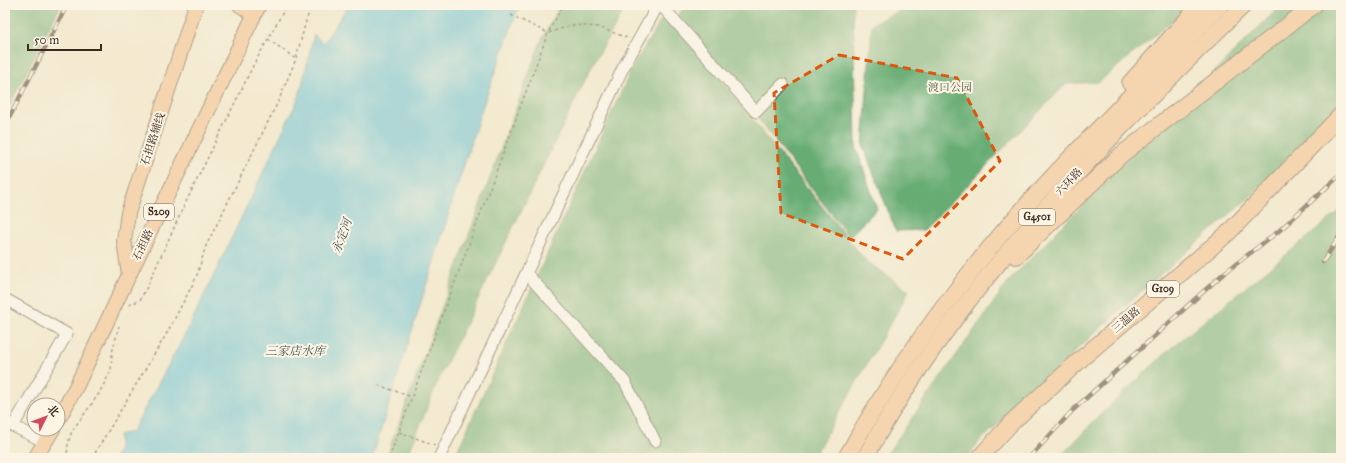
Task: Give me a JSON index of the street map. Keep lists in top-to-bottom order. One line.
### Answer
{"streets":{"highway":["六环路","G4501","G109","三温路"],"main road":["石担路辅线","S209","石担路"]},"crossings":[["石担路辅线","石担路"]],"water":["永定河","三家店水库"],"parks":["渡口公园"],"scale_bar":"50 m","north":"top right"}
